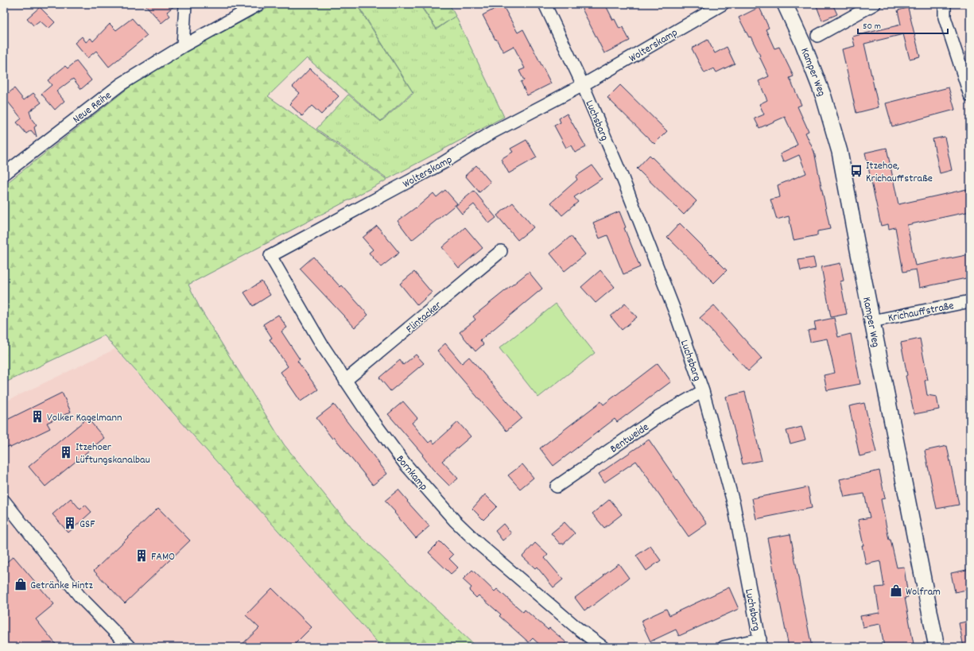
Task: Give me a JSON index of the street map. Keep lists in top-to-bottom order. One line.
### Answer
{"streets":{"main road":["Kamper Weg"],"street":["Wolterskamp","Neue Reihe","Luchsbarg","Krichauffstraße","Flintacker","Bentweide","Bornkamp"]},"crossings":[["Wolterskamp","Luchsbarg"],["Wolterskamp","Bornkamp"],["Kamper Weg","Krichauffstraße"],["Luchsbarg","Bentweide"],["Flintacker","Bornkamp"]],"places":{"bus stop":["Itzehoe, Krichauffstraße"],"building":["Volker Kagelmann","Itzehoer Lüftungskanalbau","GSF","FAMO"],"shop":["Getränke Hintz","Wolfram"]},"scale_bar":"50 m"}
